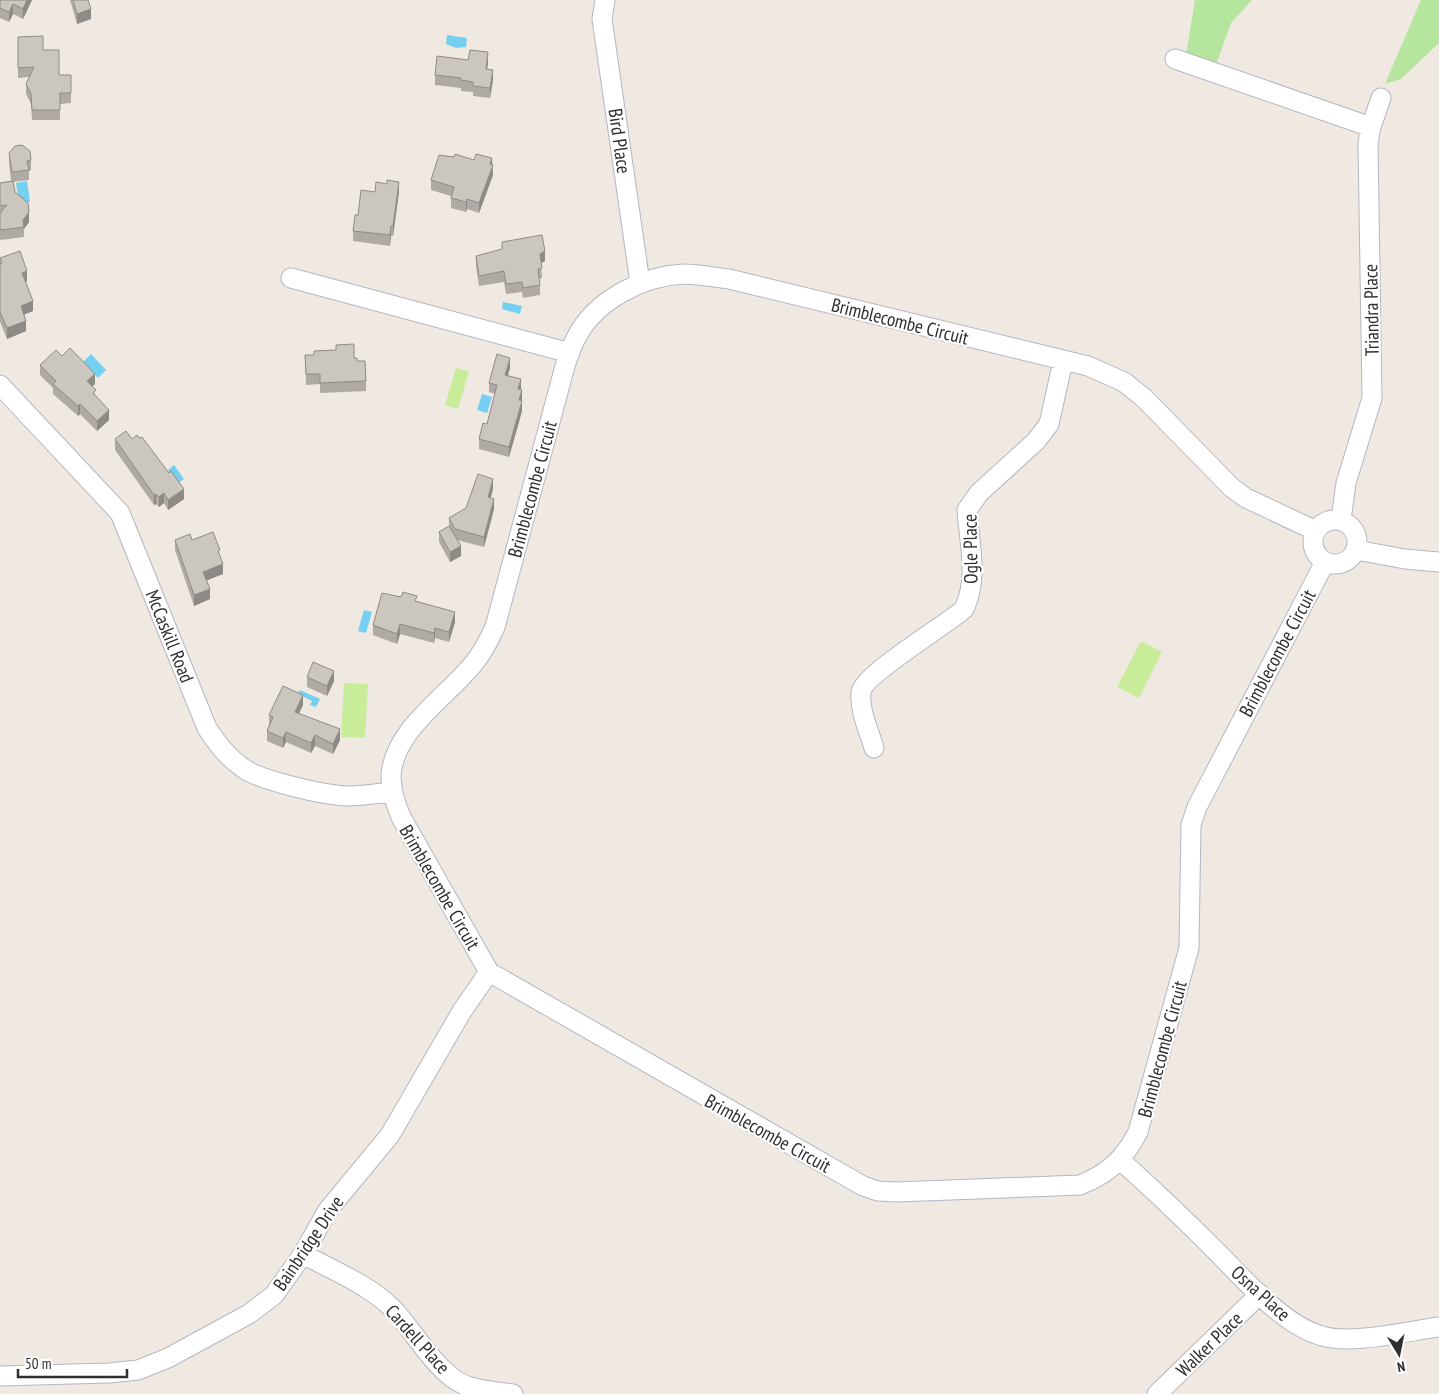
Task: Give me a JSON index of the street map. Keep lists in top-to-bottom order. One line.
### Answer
{"streets":{"street":["Bird Place","Triandra Place","Brimblecombe Circuit","Ogle Place","McCaskill Road","Bainbridge Drive","Osna Place","Cardell Place","Walker Place"]},"crossings":[["Bird Place","Brimblecombe Circuit"],["Triandra Place","Brimblecombe Circuit"],["Brimblecombe Circuit","Ogle Place"],["Brimblecombe Circuit","McCaskill Road"],["Brimblecombe Circuit","Bainbridge Drive"],["Brimblecombe Circuit","Osna Place"],["Bainbridge Drive","Cardell Place"],["Osna Place","Walker Place"]],"scale_bar":"50 m","north":"bottom"}
